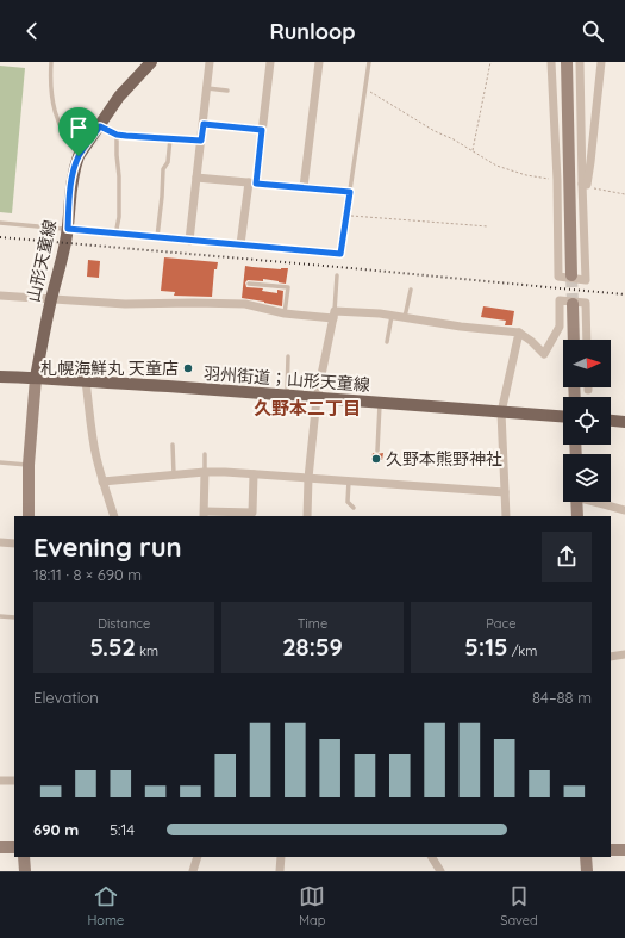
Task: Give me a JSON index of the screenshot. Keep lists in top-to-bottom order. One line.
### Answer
{"streets":{"main road":["山形天童線","羽州街道；山形天童線"]},"crossings":[["山形天童線","羽州街道；山形天童線"]],"districts":["久野本二丁目"],"places":["札幌海鮮丸 天童店","久野本熊野神社"],"north":"right","page":{"header":"Runloop","heading":["Evening run","18:11 · 8 × 690 m"],"stats":[["Distance","5.52 km"],["Time","28:59"],["Pace","5:15 /km"]],"chart":["Elevation","84–88 m"],"list":[{"name":"690 m","note":"5:14"}],"tabs":["Home","Map","Saved"]}}
